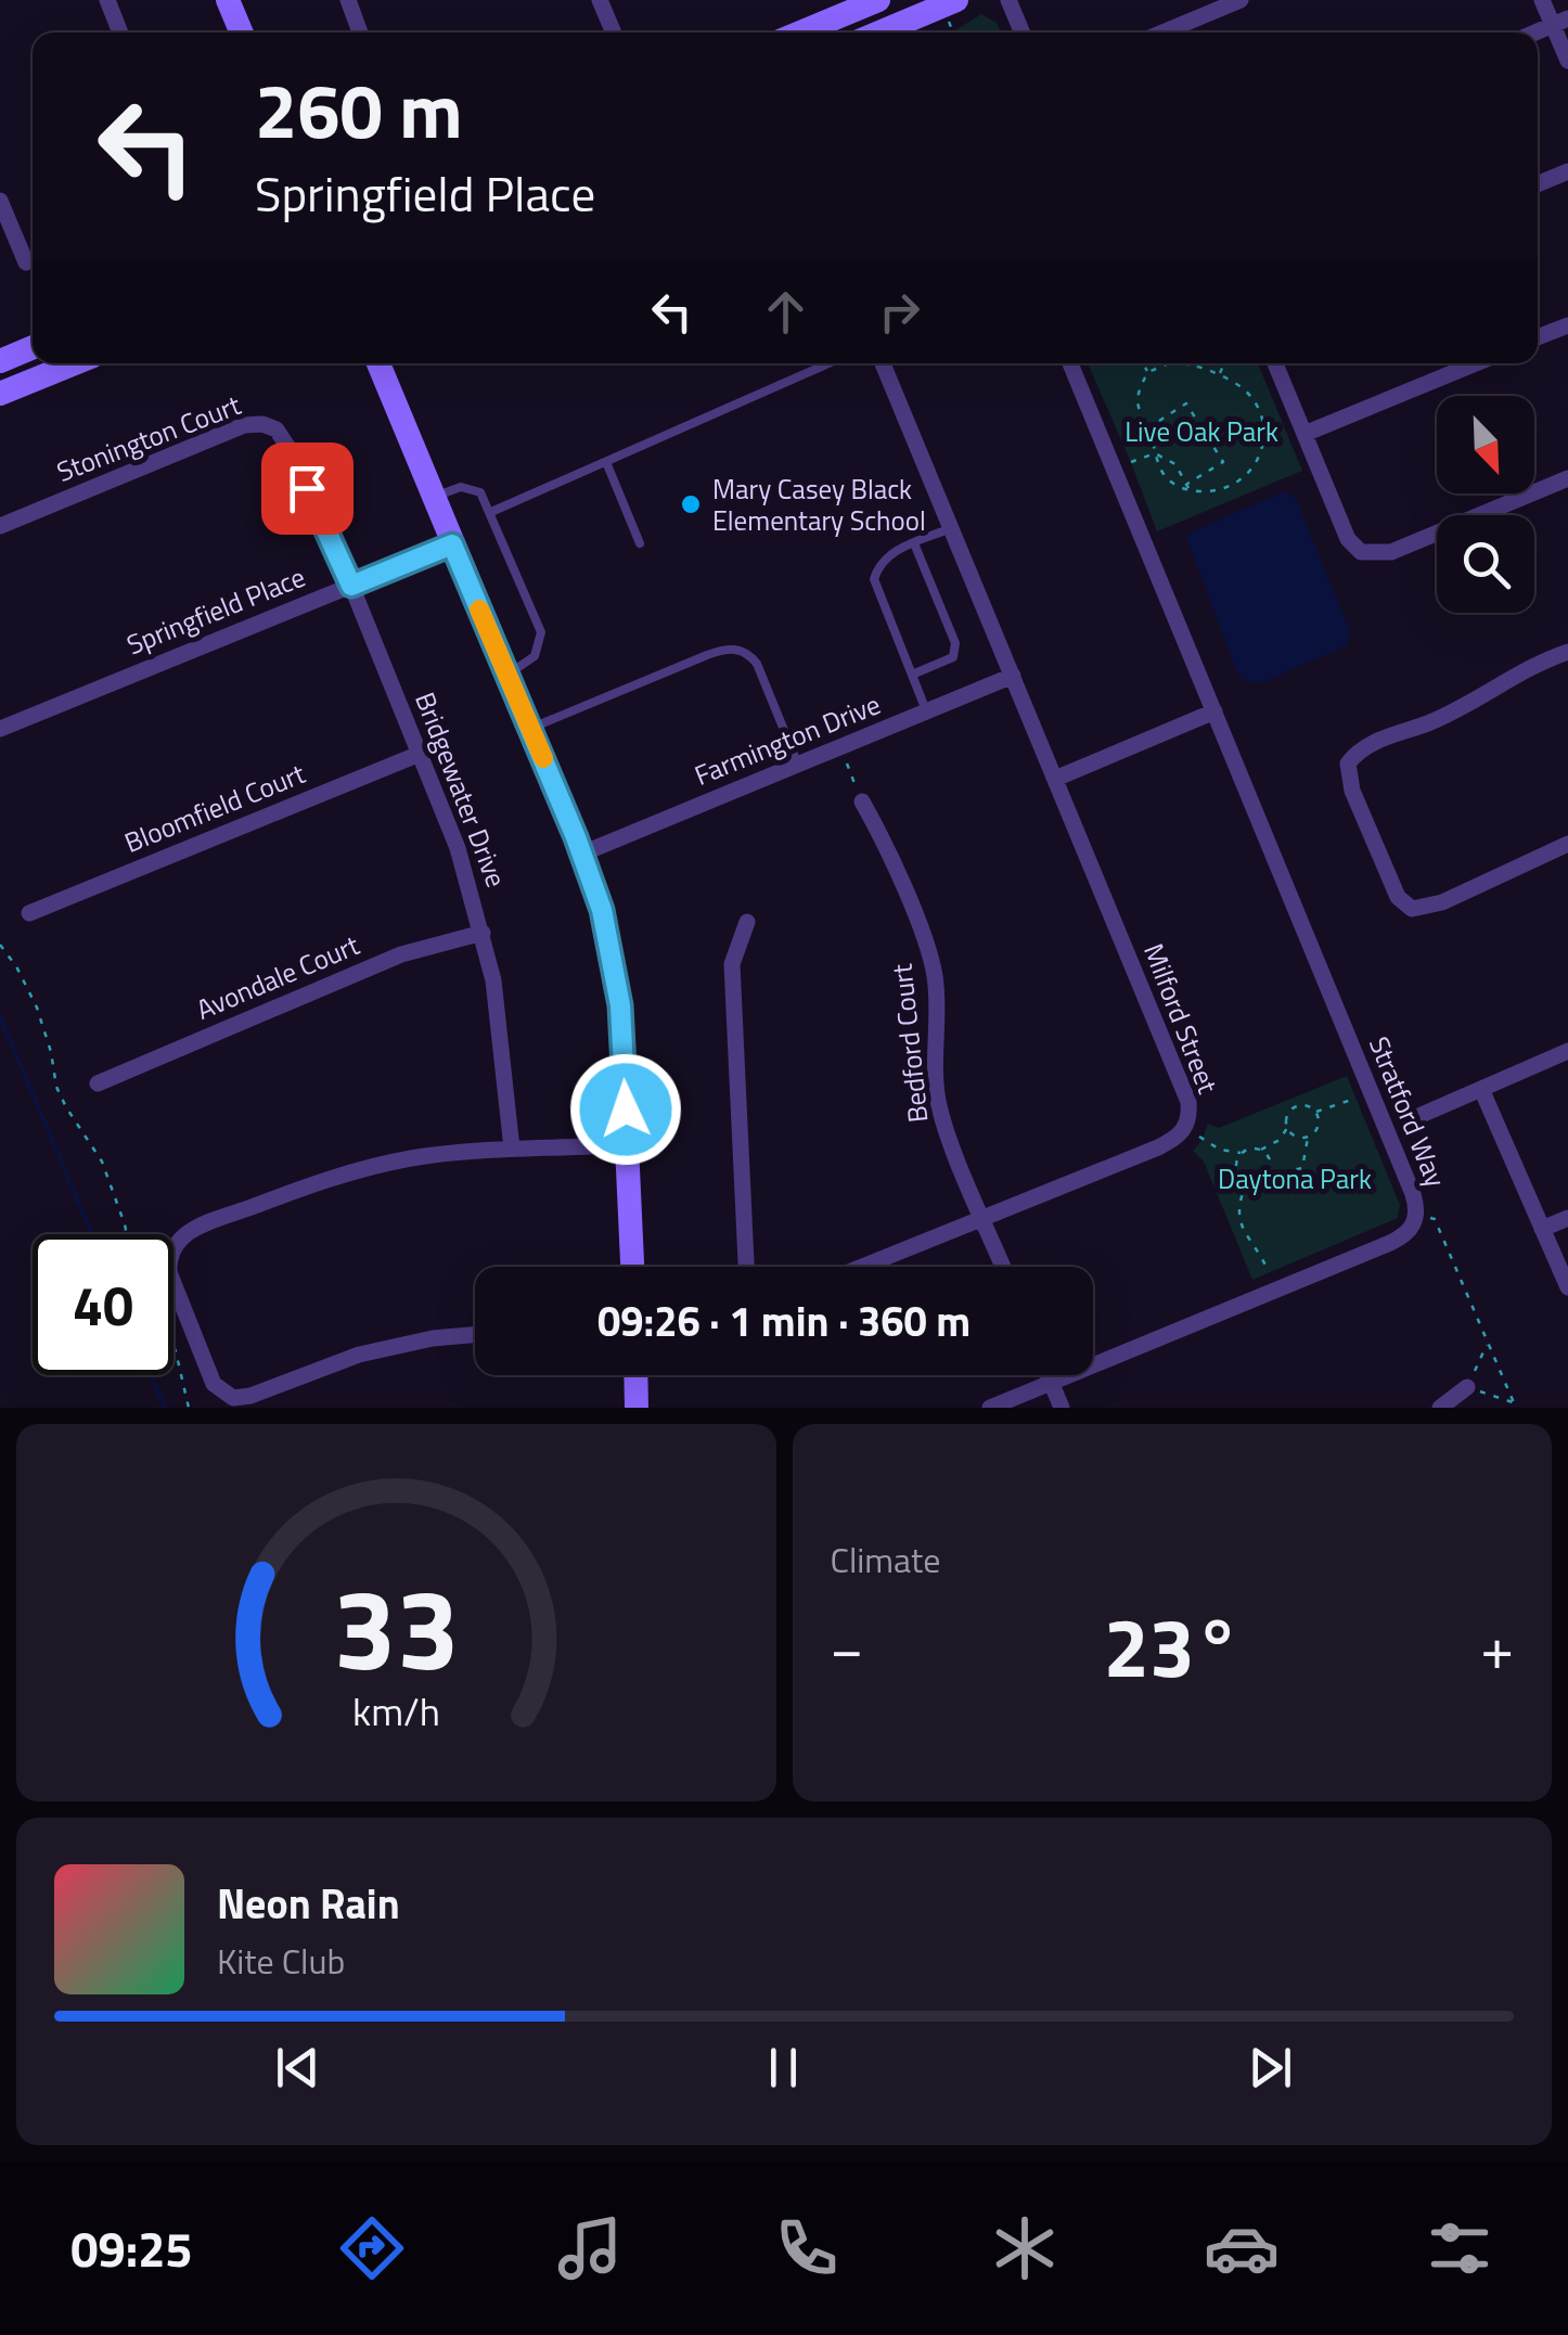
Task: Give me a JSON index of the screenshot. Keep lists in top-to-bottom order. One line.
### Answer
{"streets":{"street":["Stonington Court","Springfield Place","Farmington Drive","Bridgewater Drive","Bloomfield Court","Avondale Court","Milford Street","Bedford Court","Stratford Way"]},"crossings":[["Stonington Court","Springfield Place"],["Stonington Court","Bridgewater Drive"],["Springfield Place","Bridgewater Drive"],["Farmington Drive","Milford Street"],["Bridgewater Drive","Bloomfield Court"],["Bridgewater Drive","Avondale Court"],["Milford Street","Bedford Court"]],"parks":["Live Oak Park","Daytona Park"],"places":["Mary Casey Black Elementary School"],"north":"bottom right","page":{"turn":["260 m","Springfield Place"],"limit":"40","trip":"09:26 · 1 min · 360 m","tile":"Climate","heat":["−","23°","+"],"song":["Neon Rain","Kite Club"],"tabs":"09:25","gauge":["33","km/h"]}}
